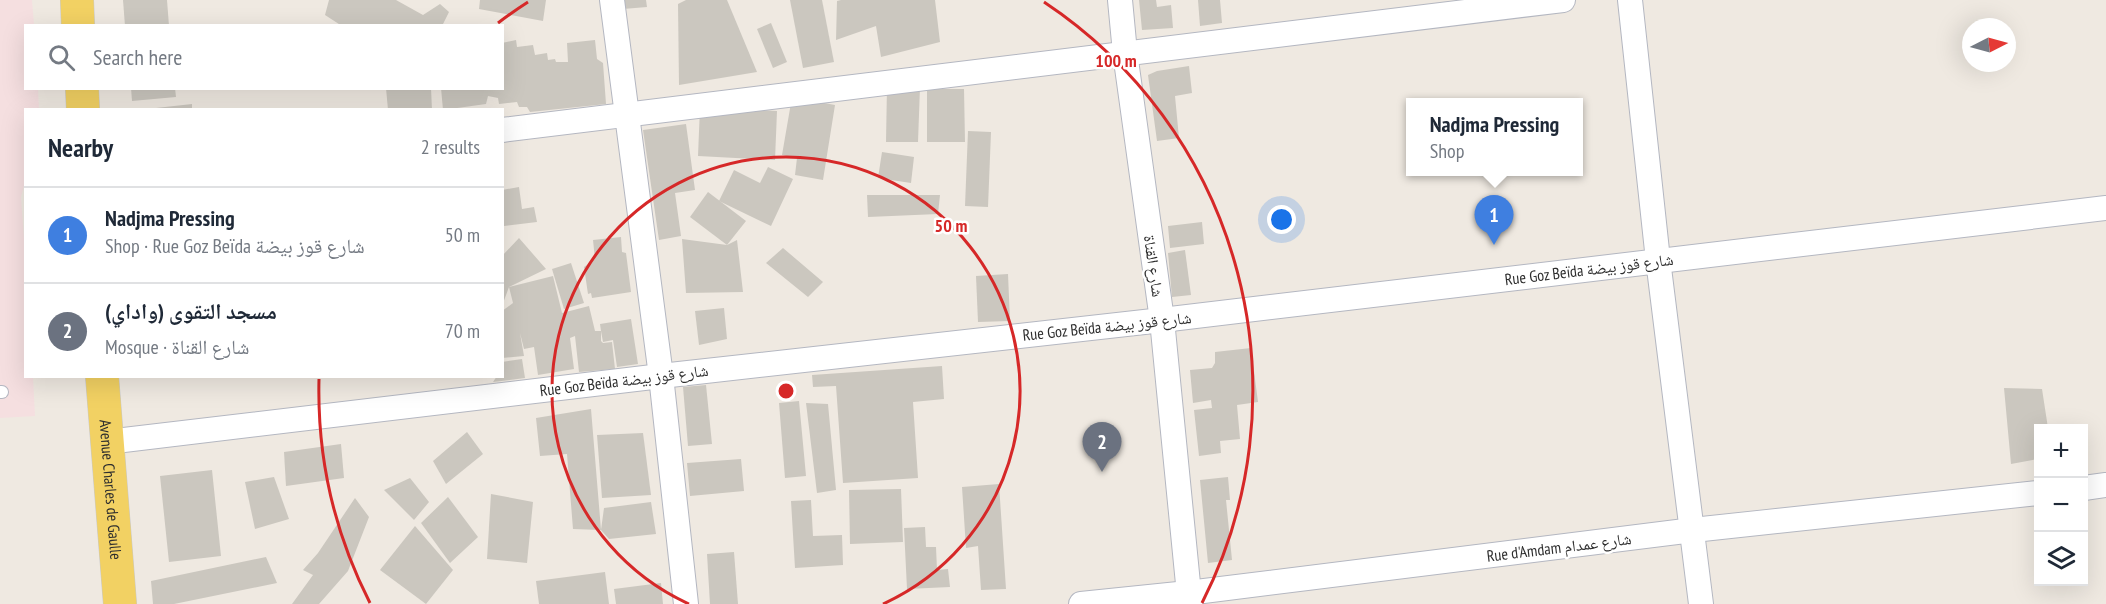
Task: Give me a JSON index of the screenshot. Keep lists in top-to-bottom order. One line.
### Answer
{"streets":{"main road":["Avenue Charles de Gaulle"],"street":["شارع القناة","Rue Goz Beïda شارع قوز بيضة","Rue d'Amdam شارع عمدام"]},"crossings":[["شارع القناة","Rue Goz Beïda شارع قوز بيضة"],["شارع القناة","Rue d'Amdam شارع عمدام"],["Rue Goz Beïda شارع قوز بيضة","Avenue Charles de Gaulle"]],"north":"right","page":{"search":"Search here","popup":["Nadjma Pressing","Shop"],"heading":["Nearby","2 results"],"list":[{"mark":"1","name":"Nadjma Pressing","note":"Shop · Rue Goz Beïda شارع قوز بيضة","value":"50 m"},{"mark":"2","name":"مسجد التقوى (واداي)","note":"Mosque · شارع القناة","value":"70 m"}],"pins":["1","2"],"map_buttons":["+","−"]},"rings":["100 m","50 m"]}
